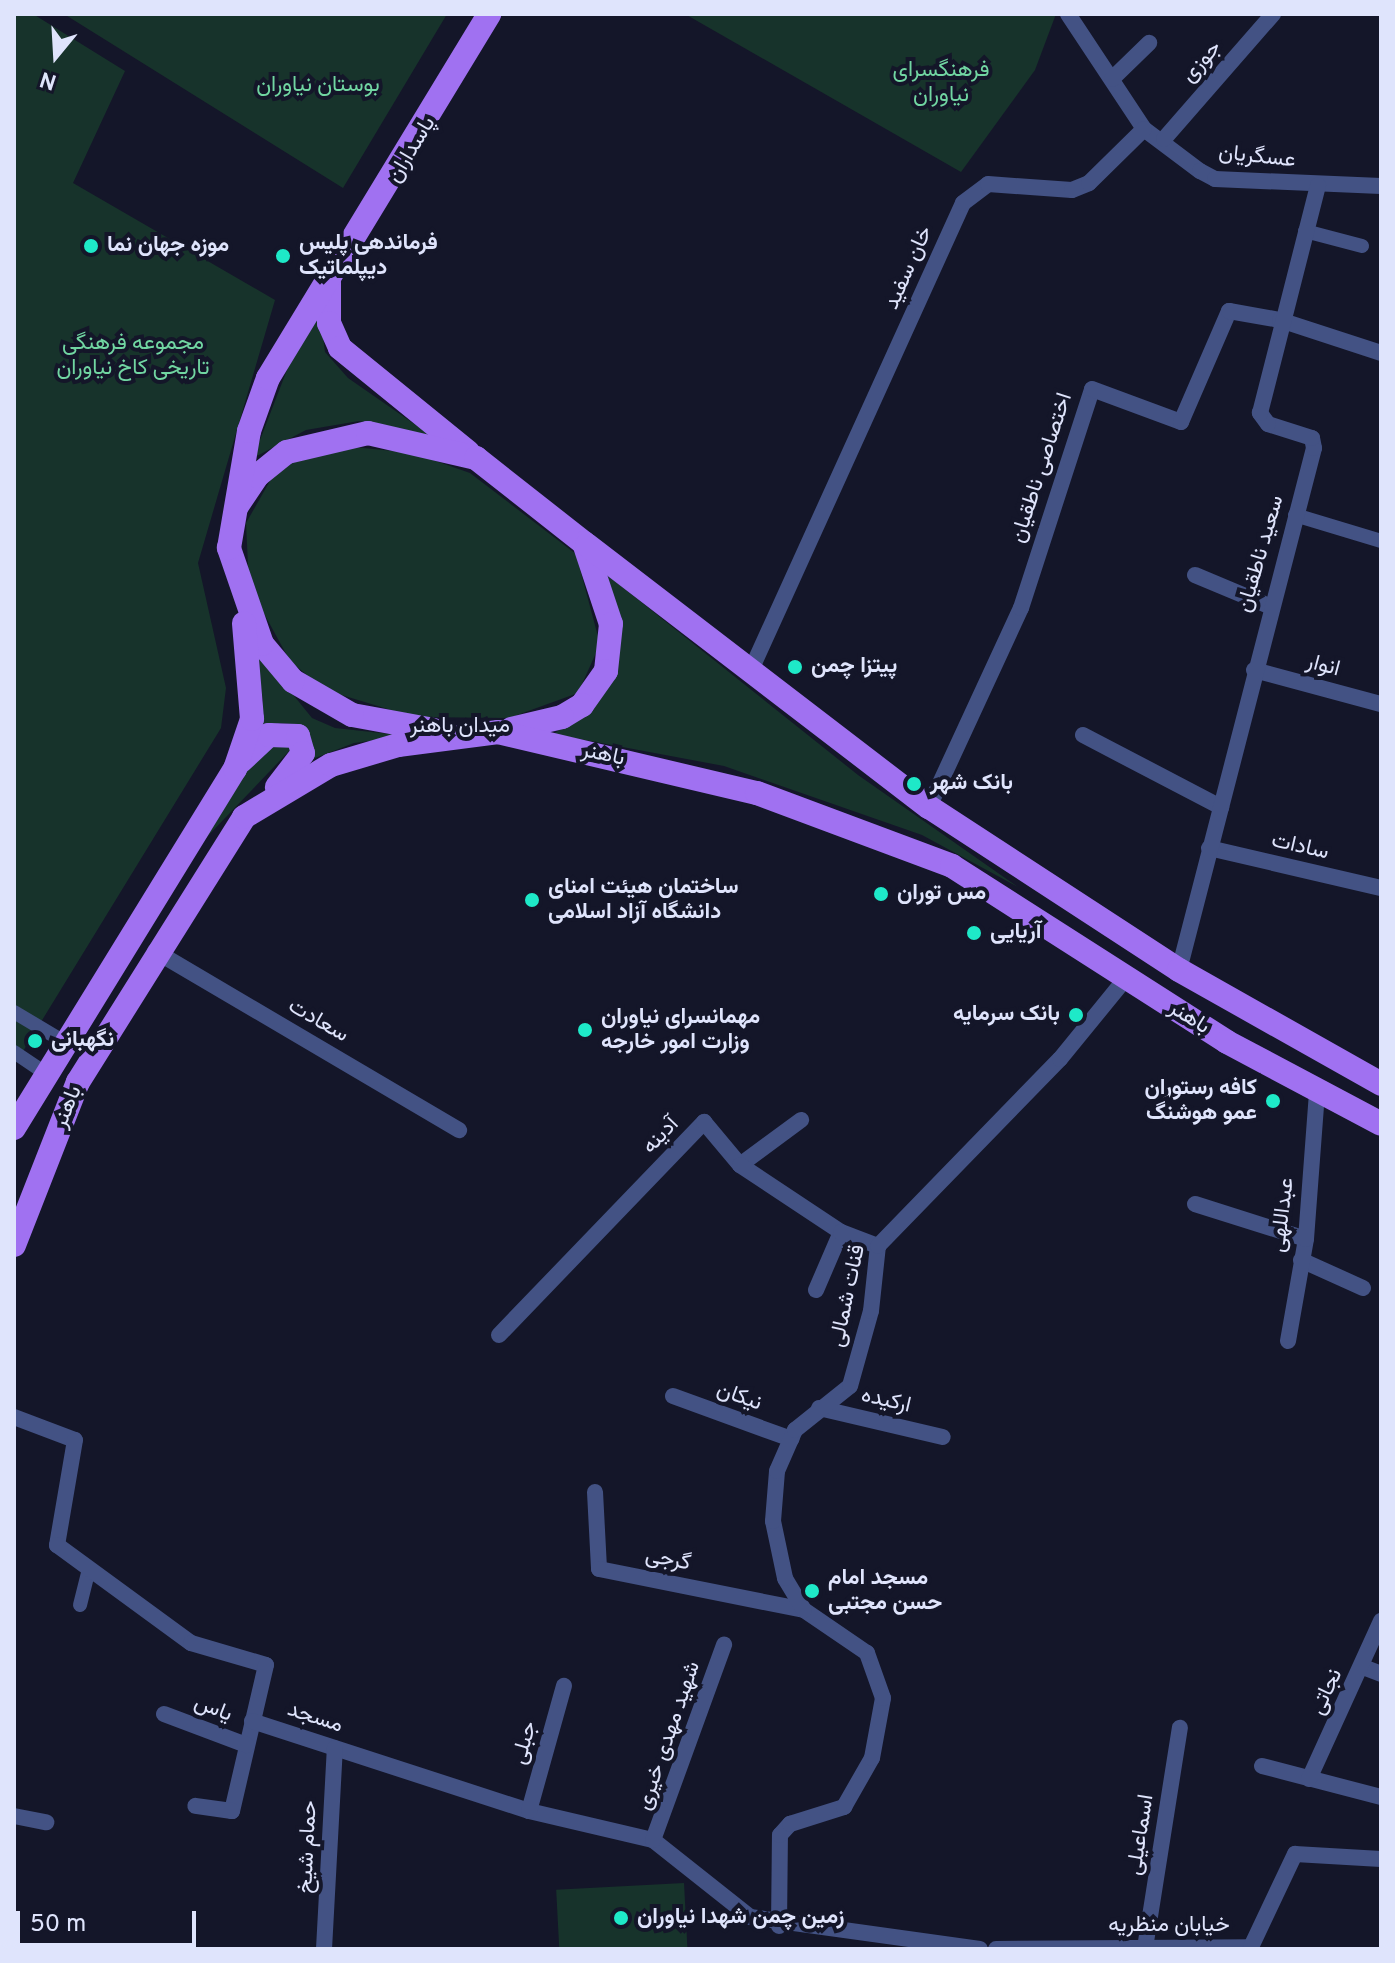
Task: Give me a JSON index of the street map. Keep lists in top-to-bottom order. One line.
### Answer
{"streets":{"main road":["پاسداران","میدان باهنر","باهنر"],"street":["جوزی","عسگریان","خان سفید","اختصاصی ناطقیان","سعید ناطقیان","انوار","سادات","سعادت","آدینه","عبداللهی","قنات شمالى","نیکان","ارکیده","گرجی","نجاتی","یاس","مسجد","شهید مهدی خیری","جبلی","اسماعیلی","حمام شیخ","خیابان منظریه"]},"crossings":[["جوزی","عسگریان"],["پاسداران","میدان باهنر"],["عسگریان","خان سفید"],["عسگریان","سعید ناطقیان"],["خان سفید","باهنر"],["اختصاصی ناطقیان","سعید ناطقیان"],["اختصاصی ناطقیان","باهنر"],["سعید ناطقیان","انوار"],["سعید ناطقیان","باهنر"],["سعید ناطقیان","سادات"],["میدان باهنر","باهنر"],["باهنر","سعادت"],["باهنر","عبداللهی"],["باهنر","قنات شمالى"],["آدینه","قنات شمالى"],["قنات شمالى","نیکان"],["قنات شمالى","ارکیده"],["قنات شمالى","گرجی"],["یاس","مسجد"],["مسجد","شهید مهدی خیری"],["مسجد","جبلی"],["مسجد","حمام شیخ"],["اسماعیلی","خیابان منظریه"]],"parks":["فرهنگسرای نیاوران","بوستان نیاوران","مجموعه فرهنگی تاریخی کاخ نیاوران"],"places":["موزه جهان نما","فرماندهی پلیس دیپلماتیک","پیتزا چمن","بانک شهر","مس توران","ساختمان هیئت امنای دانشگاه آزاد اسلامی","آریایی","بانک سرمایه","مهمانسرای نیاوران وزارت امور خارجه","نگهبانی","کافه رستوران عمو هوشنگ","مسجد امام حسن مجتبی","زمین چمن شهدا نیاوران"],"scale_bar":"50 m","north":"bottom"}
